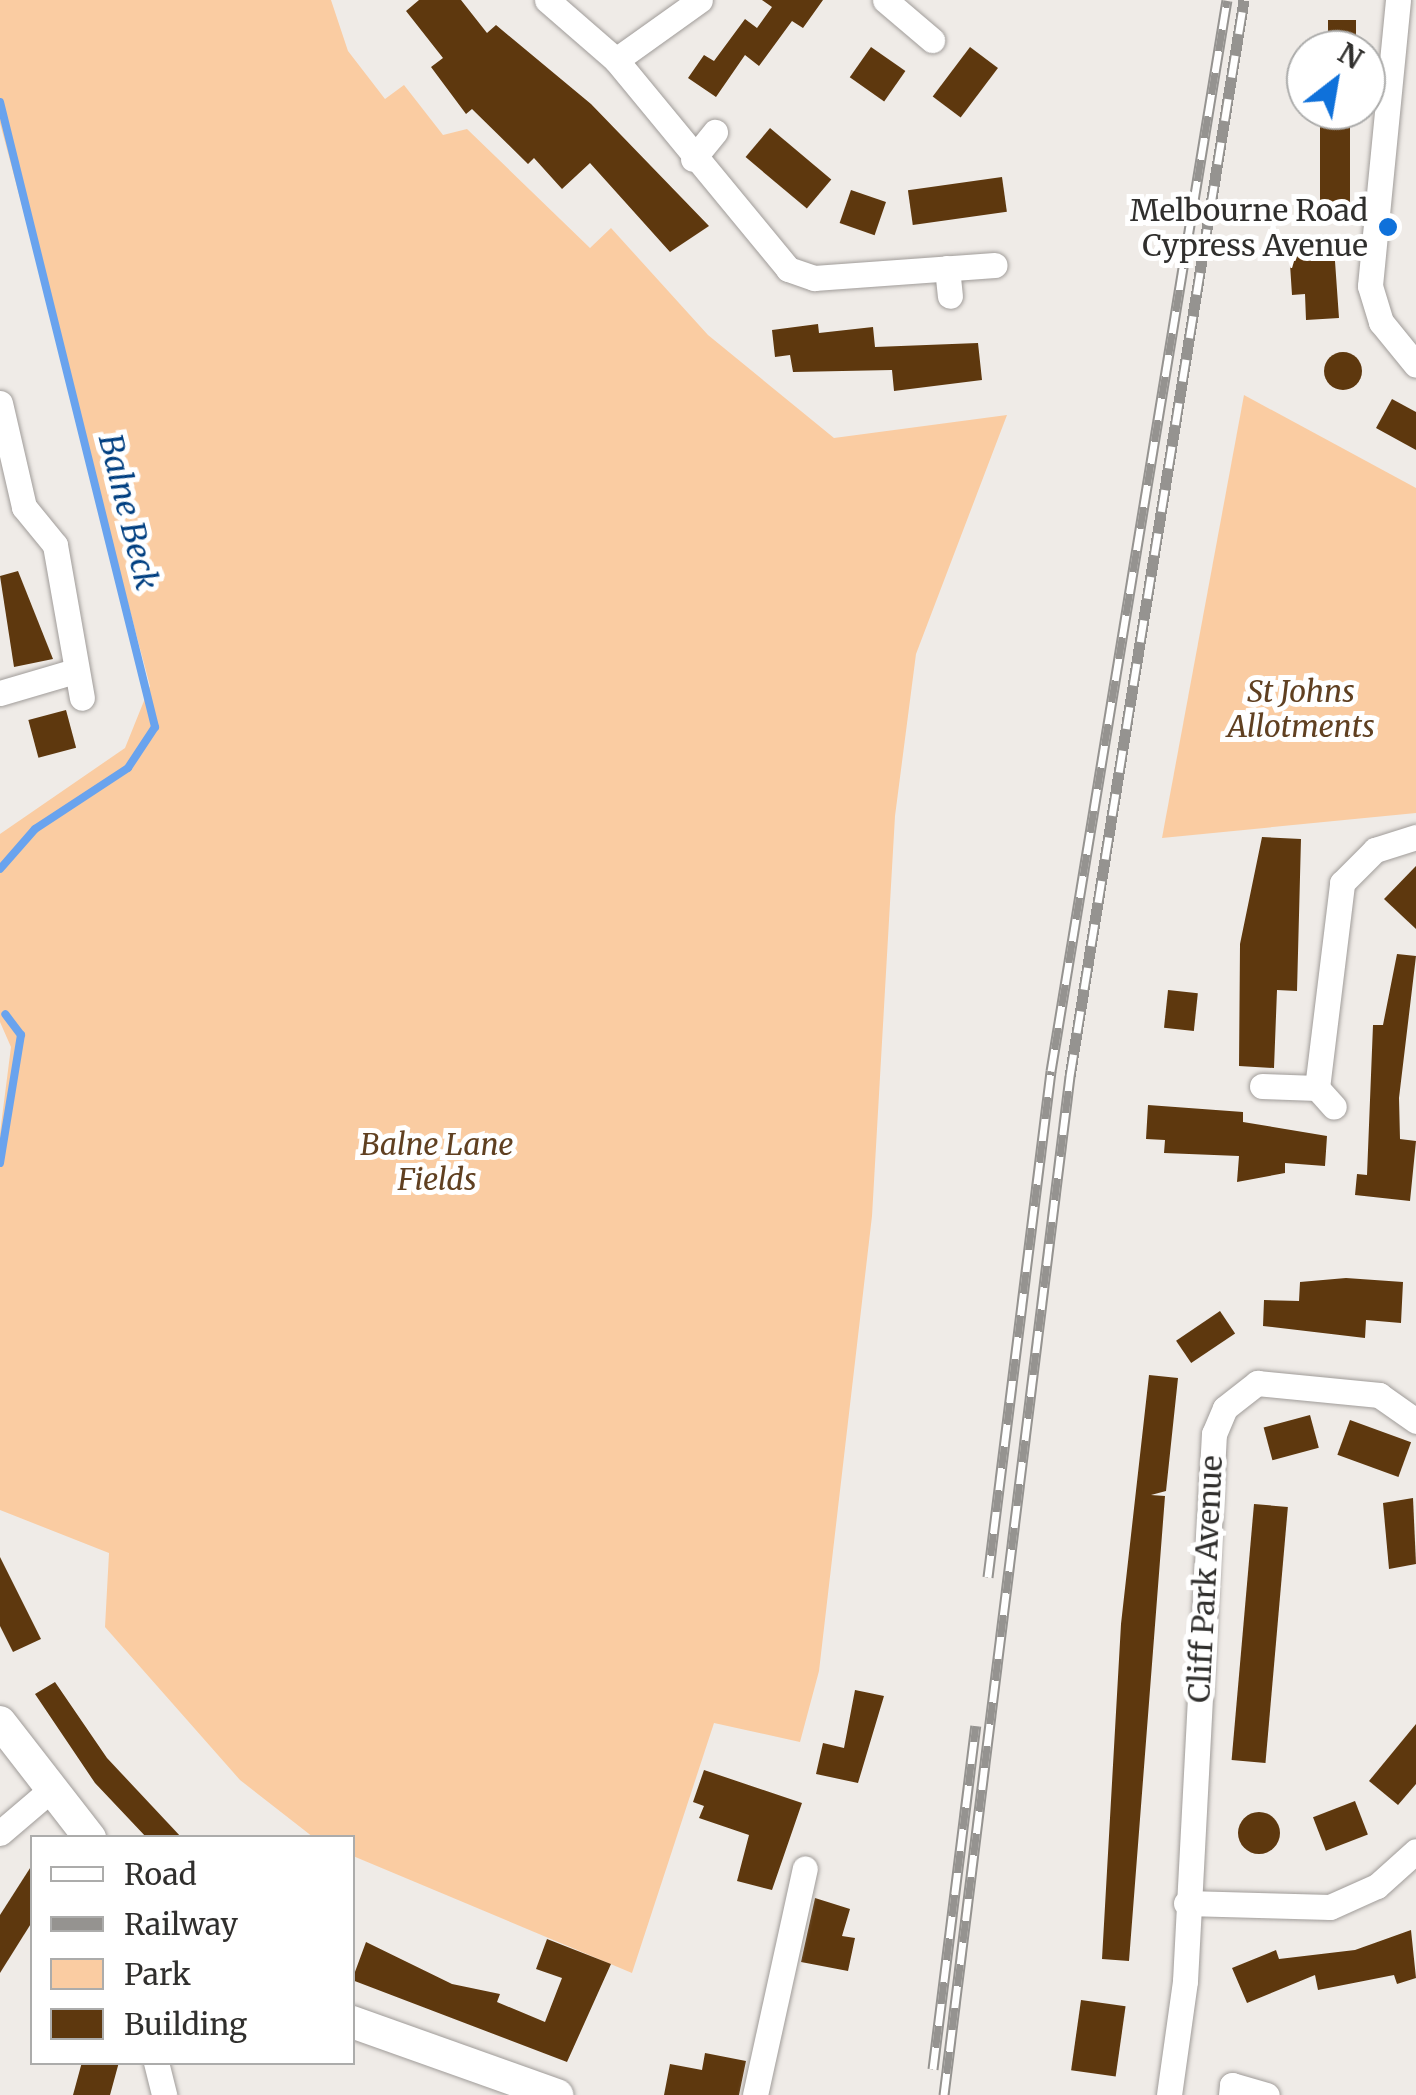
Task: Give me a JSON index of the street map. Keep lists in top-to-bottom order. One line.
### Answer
{"streets":{"street":["Cliff Park Avenue"]},"water":["Balne Beck"],"parks":["St Johns Allotments","Balne Lane Fields"],"places":["Melbourne Road Cypress Avenue"],"legend":["Road","Railway","Park","Building"],"north":"top right"}
